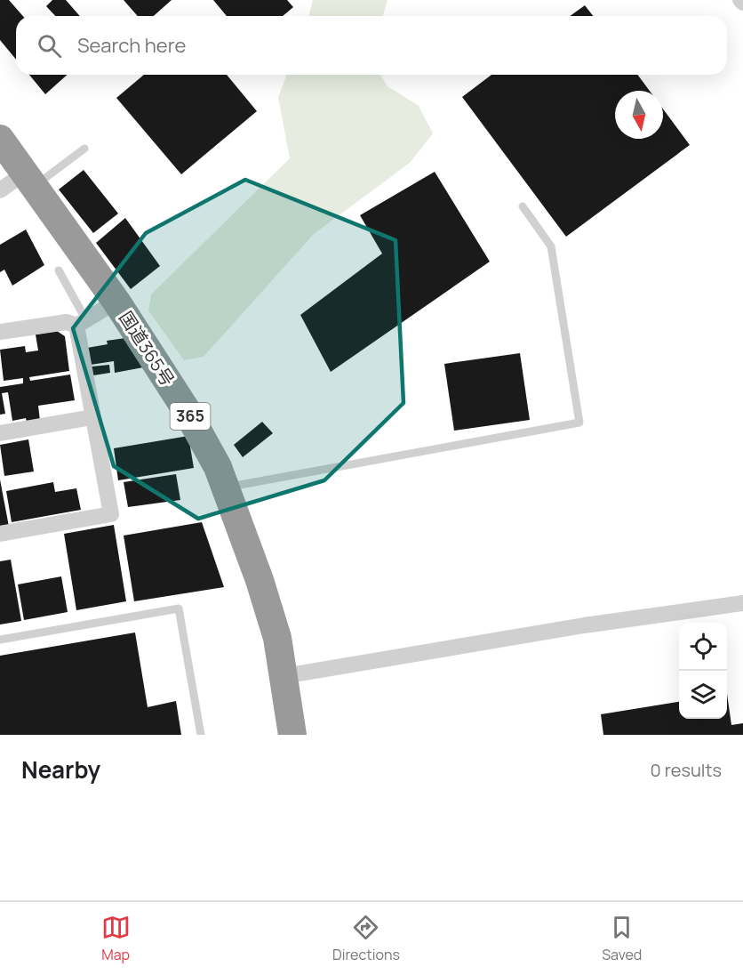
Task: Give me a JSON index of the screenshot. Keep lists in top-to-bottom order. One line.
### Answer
{"streets":{"highway":["国道365号","365"]},"north":"bottom","page":{"search":"Search here","heading":["Nearby","0 results"],"nav":["Map","Directions","Saved"]}}
